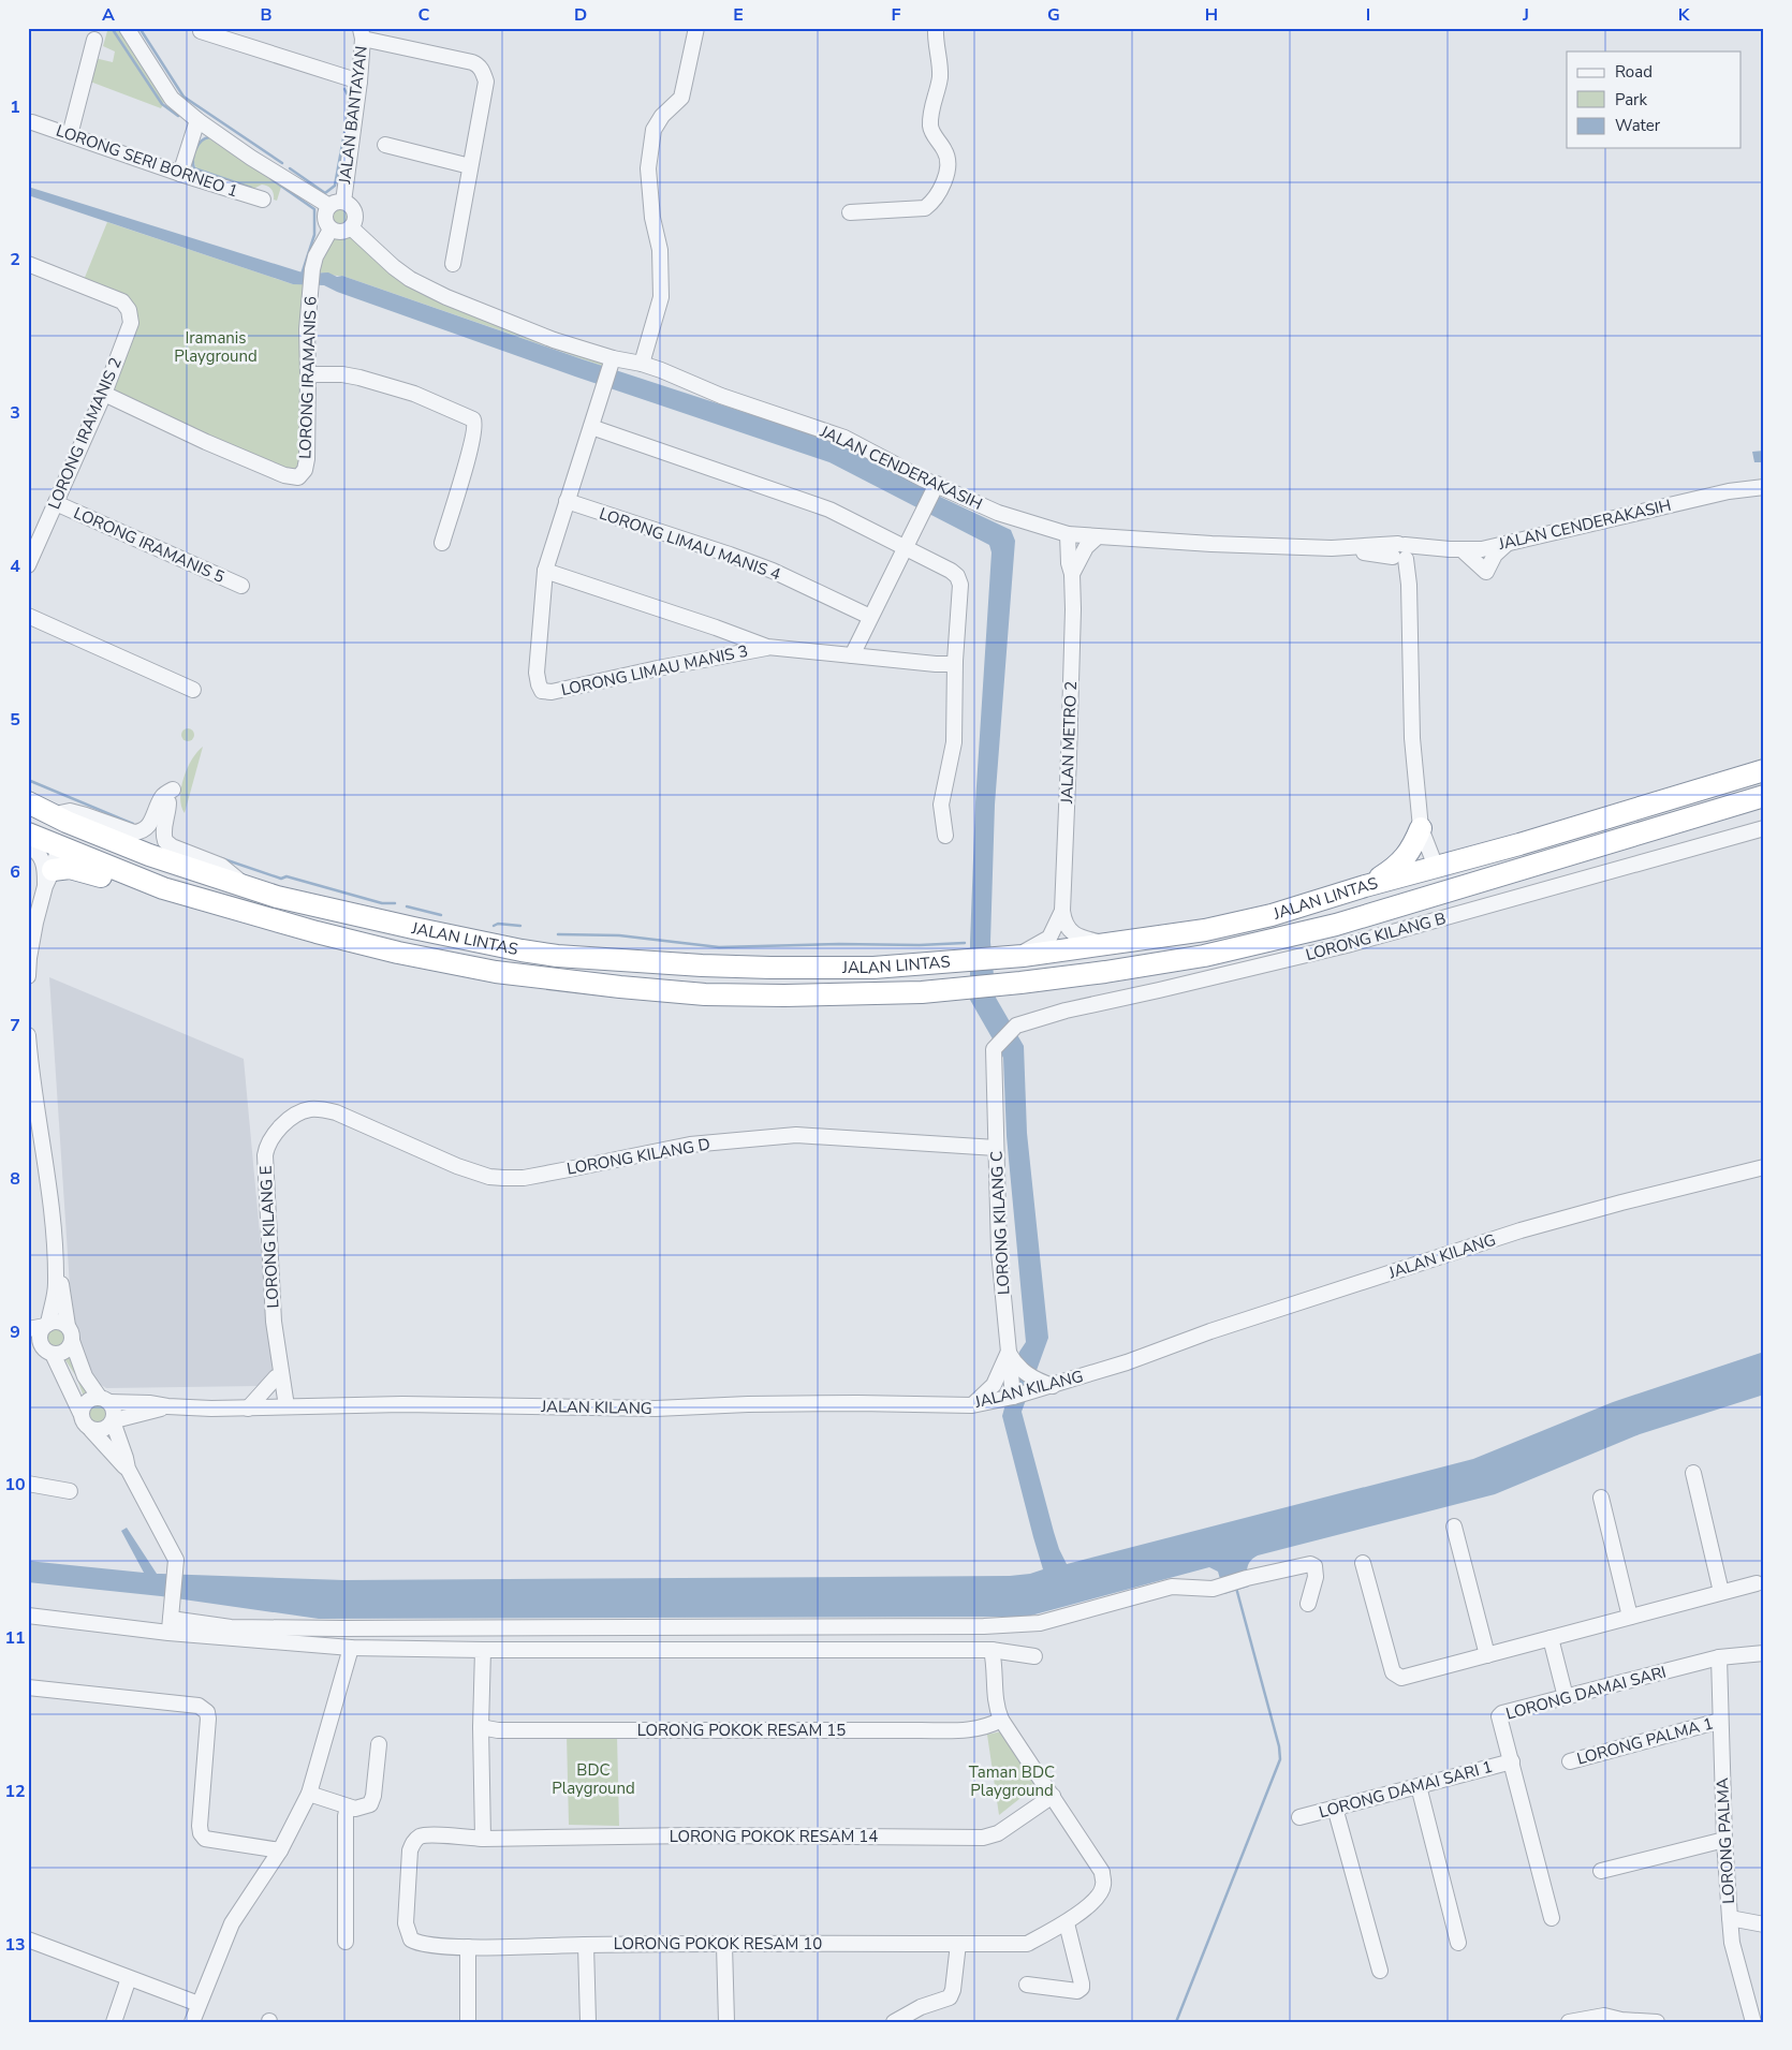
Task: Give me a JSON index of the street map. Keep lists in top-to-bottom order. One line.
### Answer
{"streets":{"highway":["JALAN LINTAS"],"street":["JALAN BANTAYAN","LORONG SERI BORNEO 1","LORONG IRAMANIS 6","LORONG IRAMANIS 2","JALAN CENDERAKASIH","LORONG LIMAU MANIS 4","LORONG IRAMANIS 5","LORONG LIMAU MANIS 3","JALAN METRO 2","LORONG KILANG B","LORONG KILANG D","LORONG KILANG C","LORONG KILANG E","JALAN KILANG","LORONG DAMAI SARI","LORONG POKOK RESAM 15","LORONG PALMA 1","LORONG DAMAI SARI 1","LORONG POKOK RESAM 14","LORONG PALMA","LORONG POKOK RESAM 10"]},"crossings":[["JALAN BANTAYAN","LORONG IRAMANIS 6"],["JALAN BANTAYAN","JALAN CENDERAKASIH"],["LORONG IRAMANIS 6","LORONG IRAMANIS 2"],["LORONG IRAMANIS 6","JALAN CENDERAKASIH"],["LORONG IRAMANIS 2","LORONG IRAMANIS 5"],["JALAN CENDERAKASIH","JALAN METRO 2"],["JALAN METRO 2","JALAN LINTAS"],["LORONG KILANG B","LORONG KILANG C"],["LORONG KILANG D","LORONG KILANG C"],["LORONG KILANG D","LORONG KILANG E"],["LORONG KILANG C","JALAN KILANG"],["LORONG KILANG E","JALAN KILANG"],["LORONG DAMAI SARI","LORONG DAMAI SARI 1"],["LORONG DAMAI SARI","LORONG PALMA"],["LORONG PALMA 1","LORONG PALMA"],["LORONG POKOK RESAM 14","LORONG POKOK RESAM 10"]],"parks":["Iramanis Playground","BDC Playground","Taman BDC Playground"],"legend":["Road","Park","Water"],"grid":{"columns":["A","B","C","D","E","F","G","H","I","J","K"],"rows":["1","2","3","4","5","6","7","8","9","10","11","12","13"]}}
